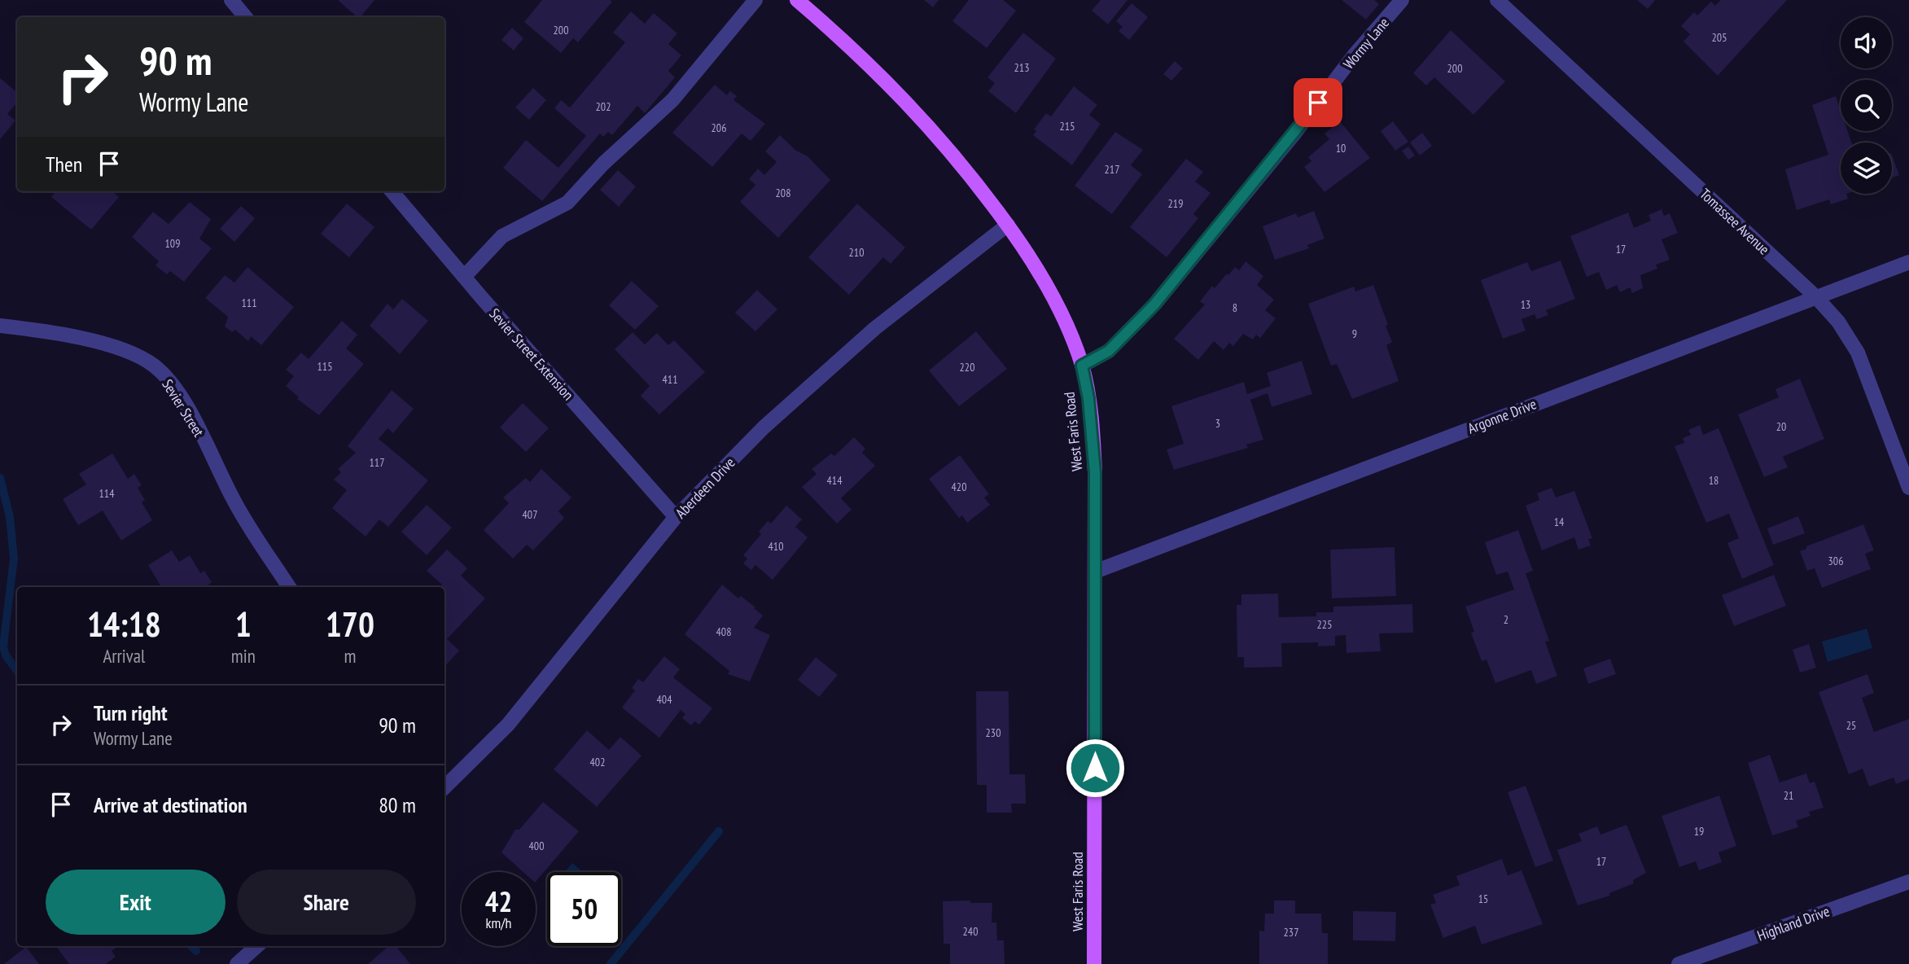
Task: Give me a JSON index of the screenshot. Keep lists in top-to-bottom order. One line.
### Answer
{"streets":{"main road":["West Faris Road"],"street":["Wormy Lane","Tomassee Avenue","Sevier Street Extension","Sevier Street","Argonne Drive","Aberdeen Drive","Highland Drive"]},"crossings":[["Wormy Lane","West Faris Road"],["Tomassee Avenue","Argonne Drive"],["Sevier Street Extension","Aberdeen Drive"],["Argonne Drive","West Faris Road"],["West Faris Road","Aberdeen Drive"]],"house_numbers":["200","205","213","200","202","215","206","10","217","208","219","109","17","210","111","13","8","9","115","220","411","3","20","117","414","18","420","114","407","14","410","306","2","225","408","404","25","230","402","21","19","400","17","15","240","237"],"page":{"turn":["90 m","Wormy Lane"],"then":"Then","eta":["14:18","Arrival","1","min","170","m"],"list":[{"name":"Turn right","note":"Wormy Lane","value":"90 m"},{"name":"Arrive at destination","value":"80 m"}],"buttons":["Exit","Share"],"speed":"42 km/h","limit":"50"}}
